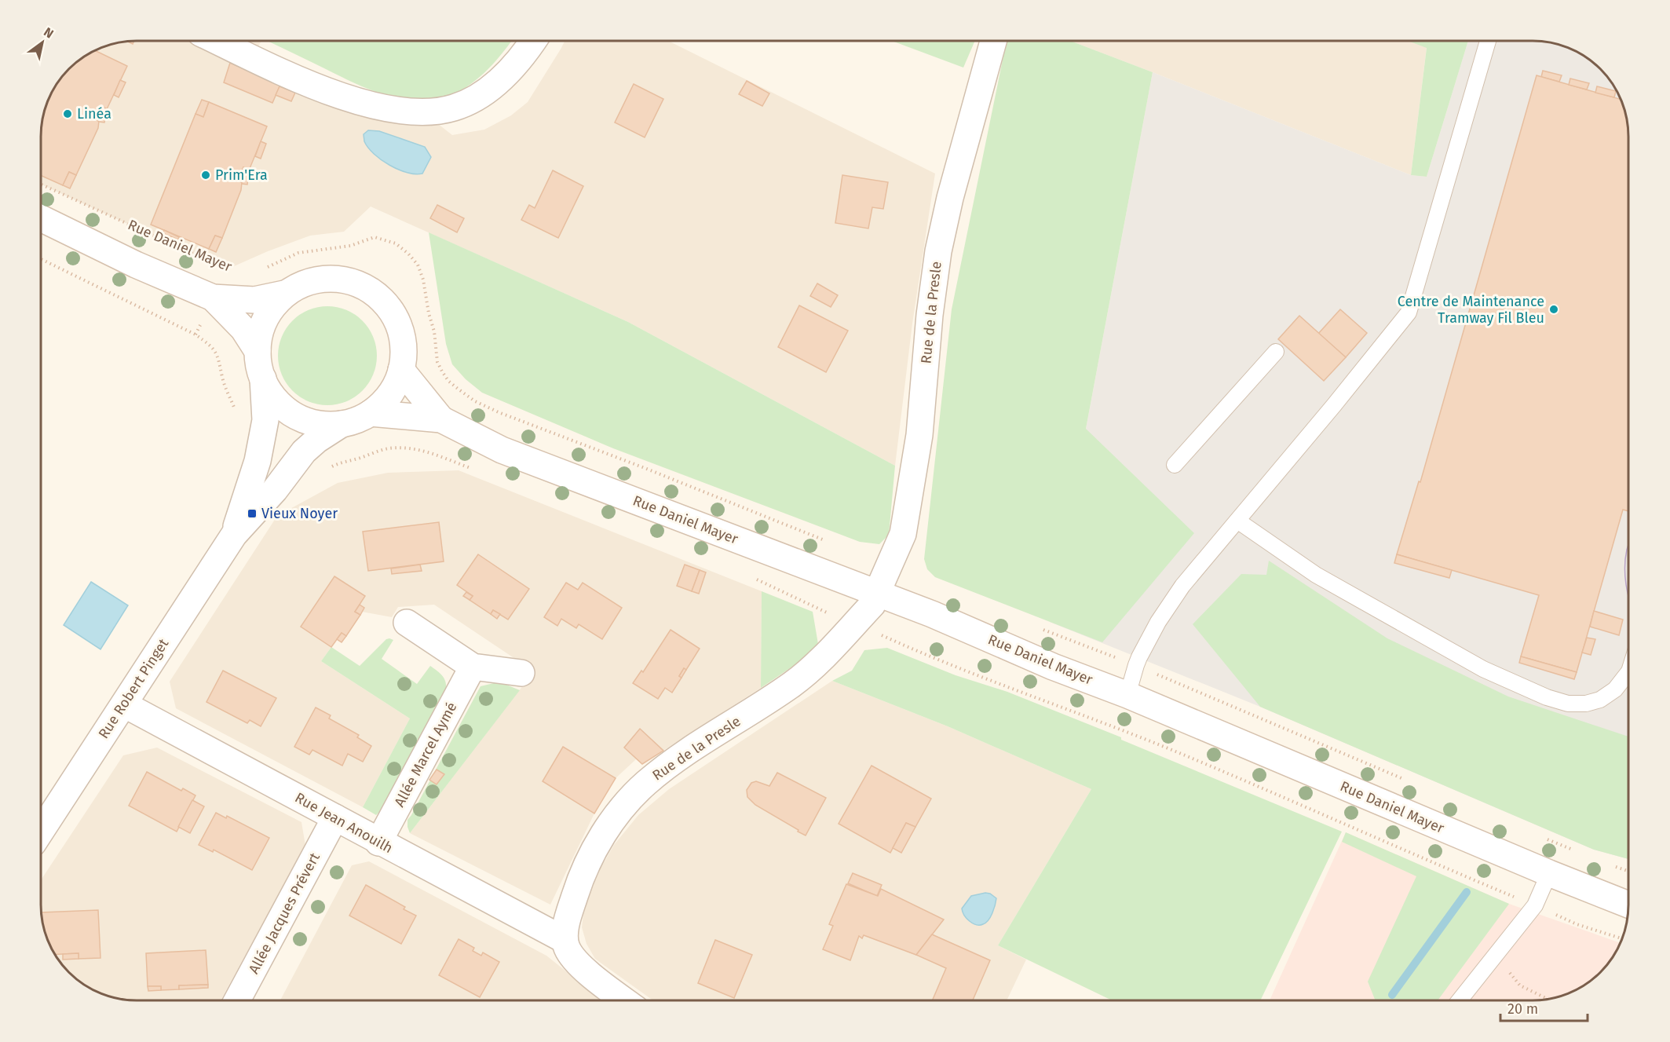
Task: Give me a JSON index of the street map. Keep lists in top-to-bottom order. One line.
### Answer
{"streets":{"street":["Rue Daniel Mayer","Rue de la Presle","Rue Robert Pinget","Allée Marcel Aymé","Rue Jean Anouilh","Allée Jacques Prévert"]},"crossings":[["Rue Daniel Mayer","Rue de la Presle"],["Rue Daniel Mayer","Rue Robert Pinget"],["Rue de la Presle","Rue Jean Anouilh"],["Rue Robert Pinget","Rue Jean Anouilh"],["Allée Marcel Aymé","Rue Jean Anouilh"],["Rue Jean Anouilh","Allée Jacques Prévert"]],"places":{"other":["Linéa","Prim'Era","Centre de Maintenance Tramway Fil Bleu"],"transit":["Vieux Noyer"]},"scale_bar":"20 m","north":"top right"}
